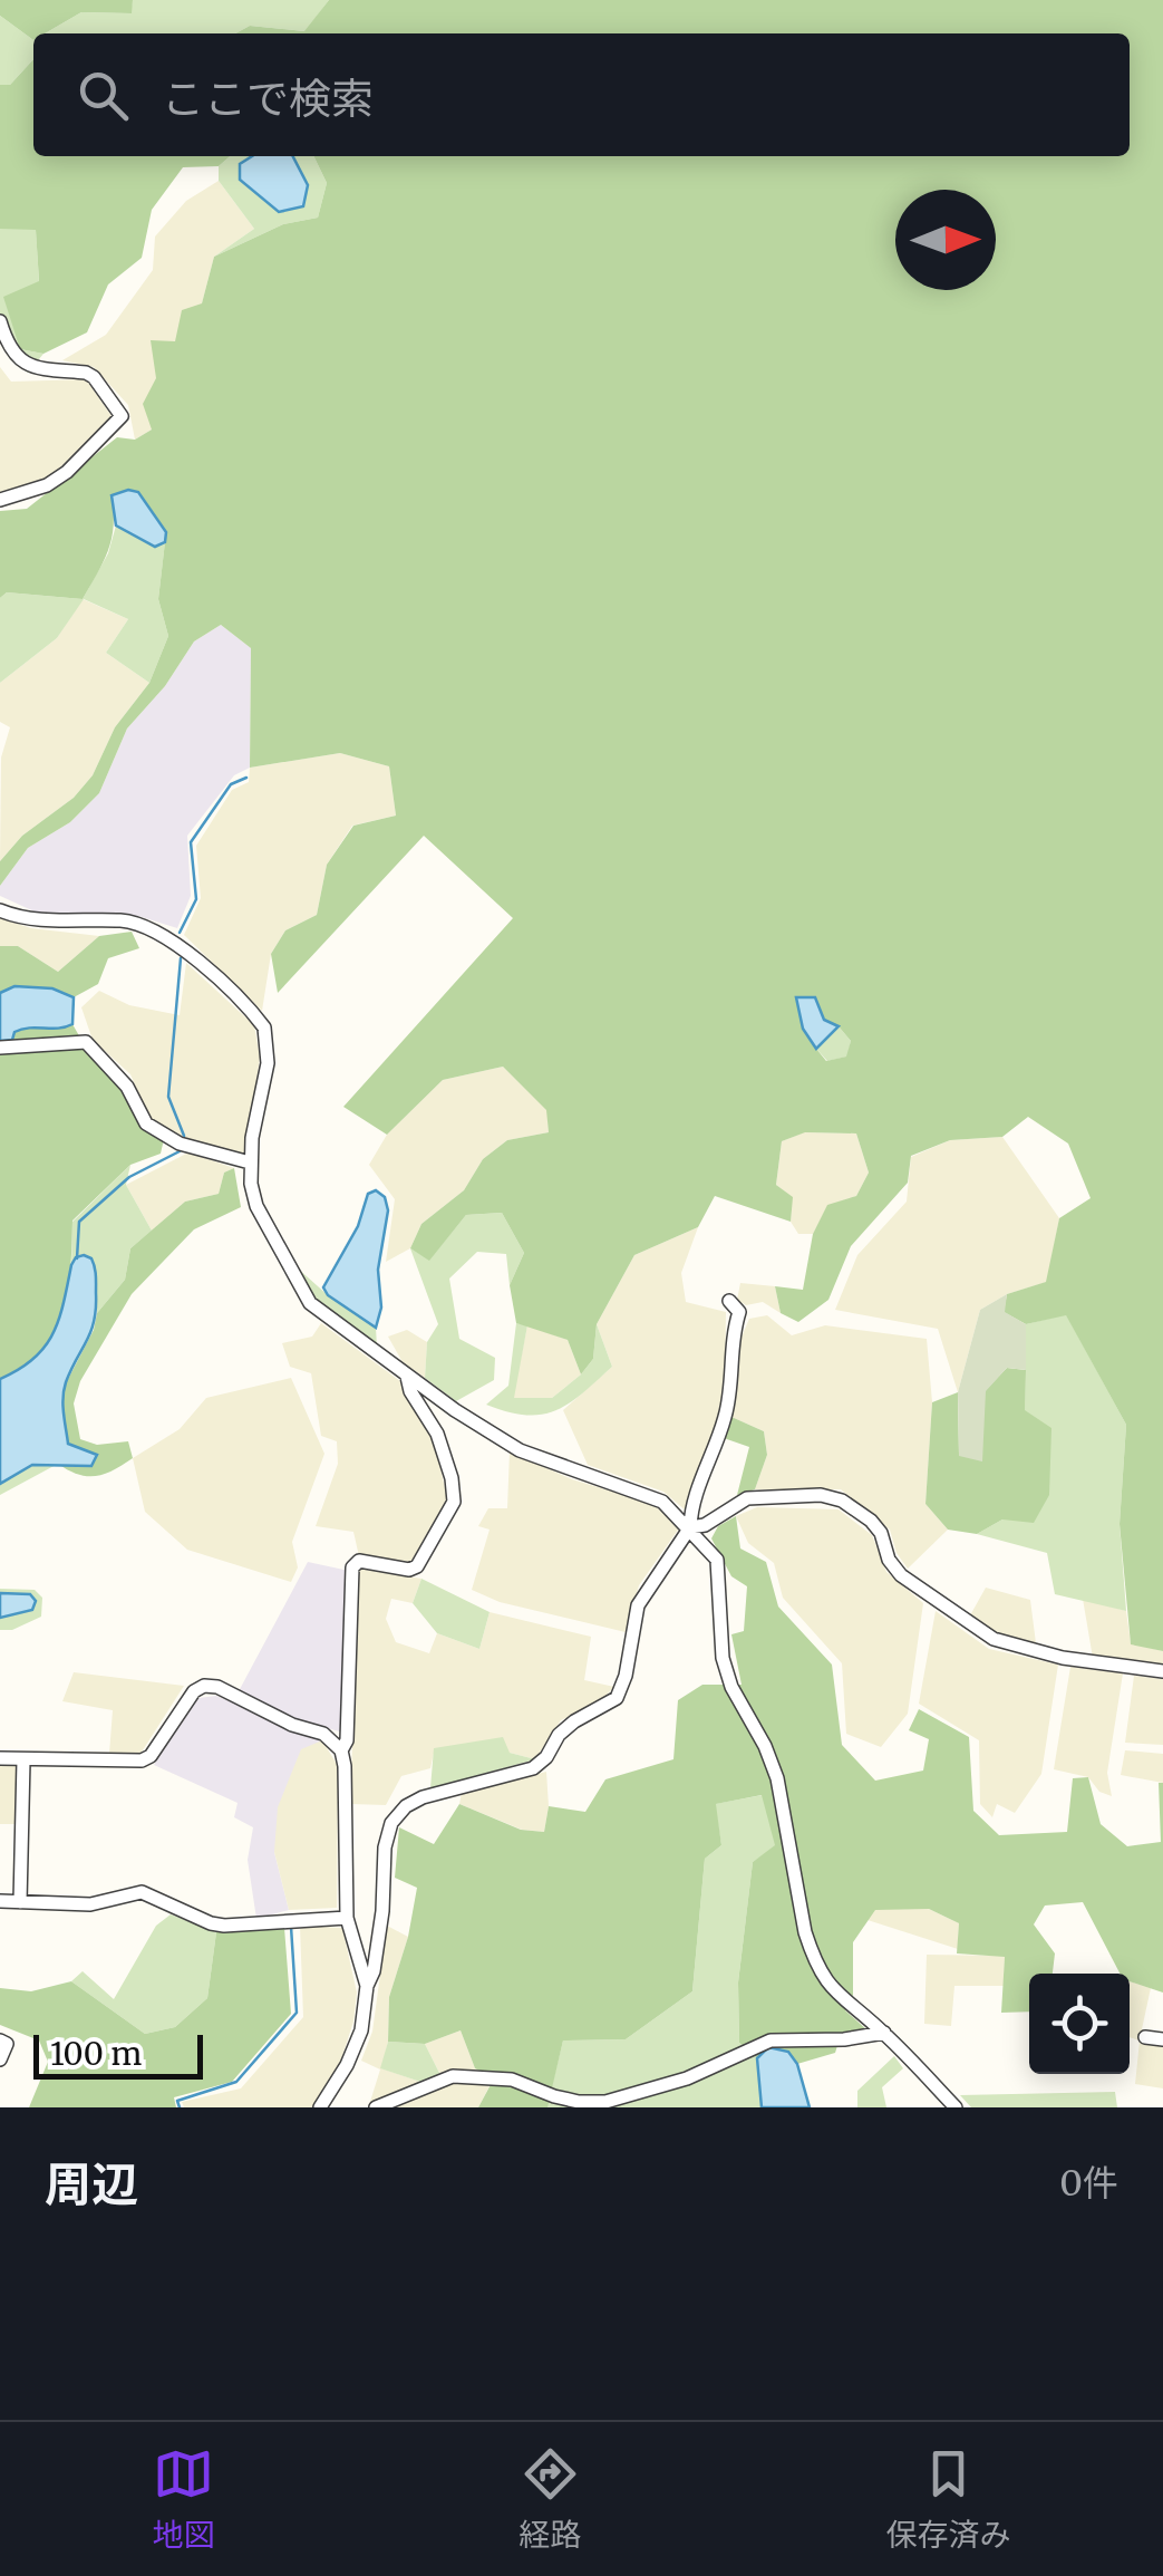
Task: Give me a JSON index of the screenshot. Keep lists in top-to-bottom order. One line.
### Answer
{"scale_bar":"100 m","north":"right","page":{"search":"ここで検索","scale":"100 m","heading":["周辺","0件"],"nav":["地図","経路","保存済み"]}}
